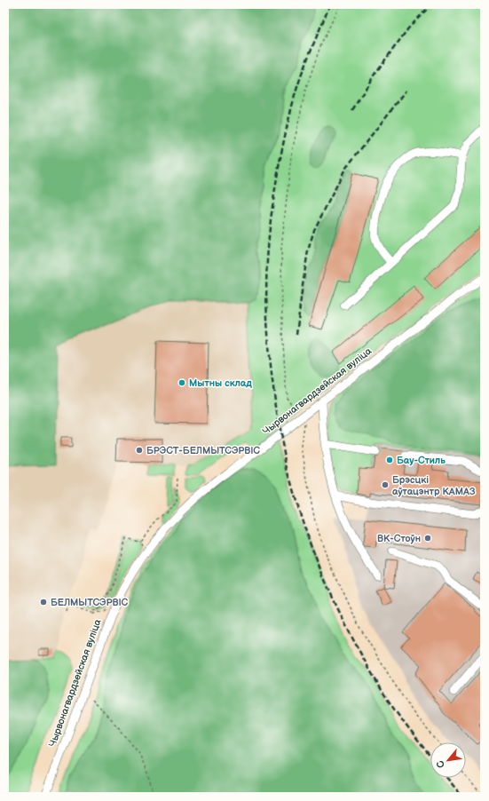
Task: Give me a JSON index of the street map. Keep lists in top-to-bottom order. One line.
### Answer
{"streets":{"street":["Чырвонагвардзейская вуліца"]},"places":["Мытны склад","БРЭСТ-БЕЛМЫТСЭРВІС","Бау-Стиль","Брэсцкі аўтацэнтр КАМАЗ","ВК-Стоўн","БЕЛМЫТСЭРВІС"],"north":"bottom left"}
